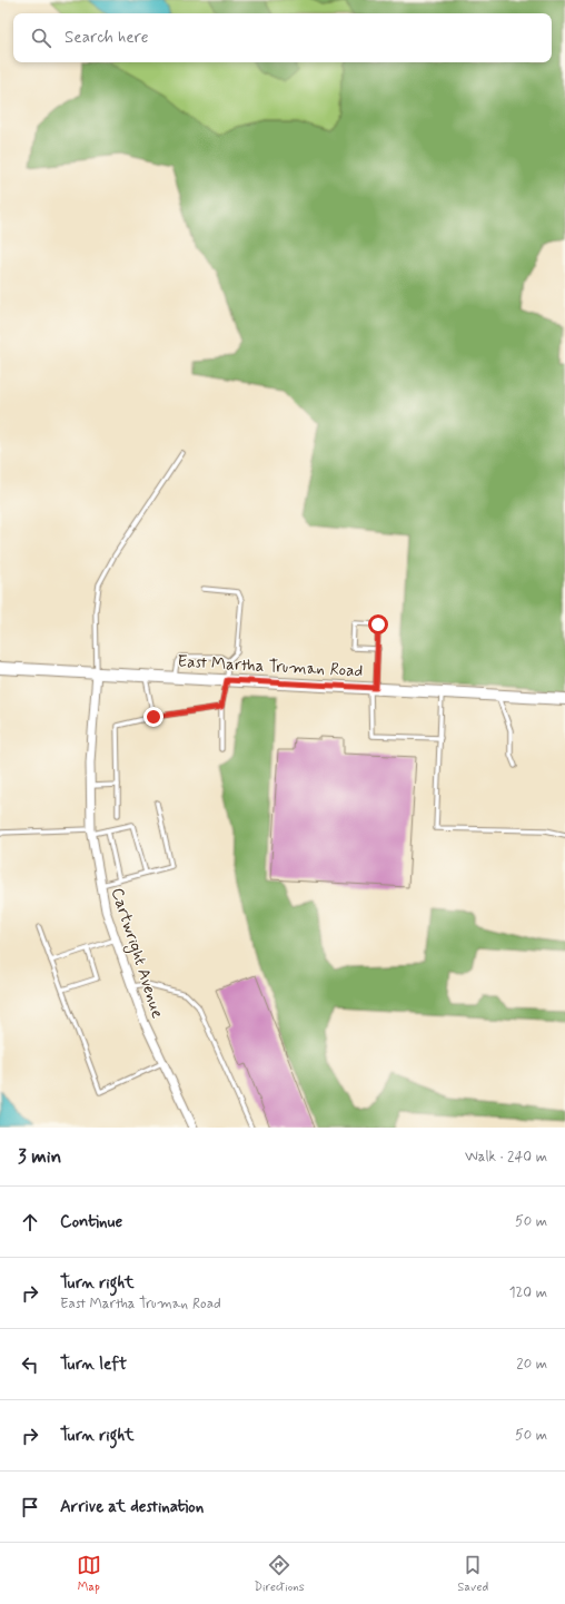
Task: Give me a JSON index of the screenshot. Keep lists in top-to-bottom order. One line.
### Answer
{"streets":{"main road":["East Martha Truman Road"],"street":["Cartwright Avenue"]},"crossings":[["East Martha Truman Road","Cartwright Avenue"]],"page":{"search":"Search here","heading":["3 min","Walk · 240 m"],"list":[["Continue","50 m"],["Turn right","East Martha Truman Road","120 m"],["Turn left","20 m"],["Turn right","50 m"],"Arrive at destination"],"nav":["Map","Directions","Saved"]}}
